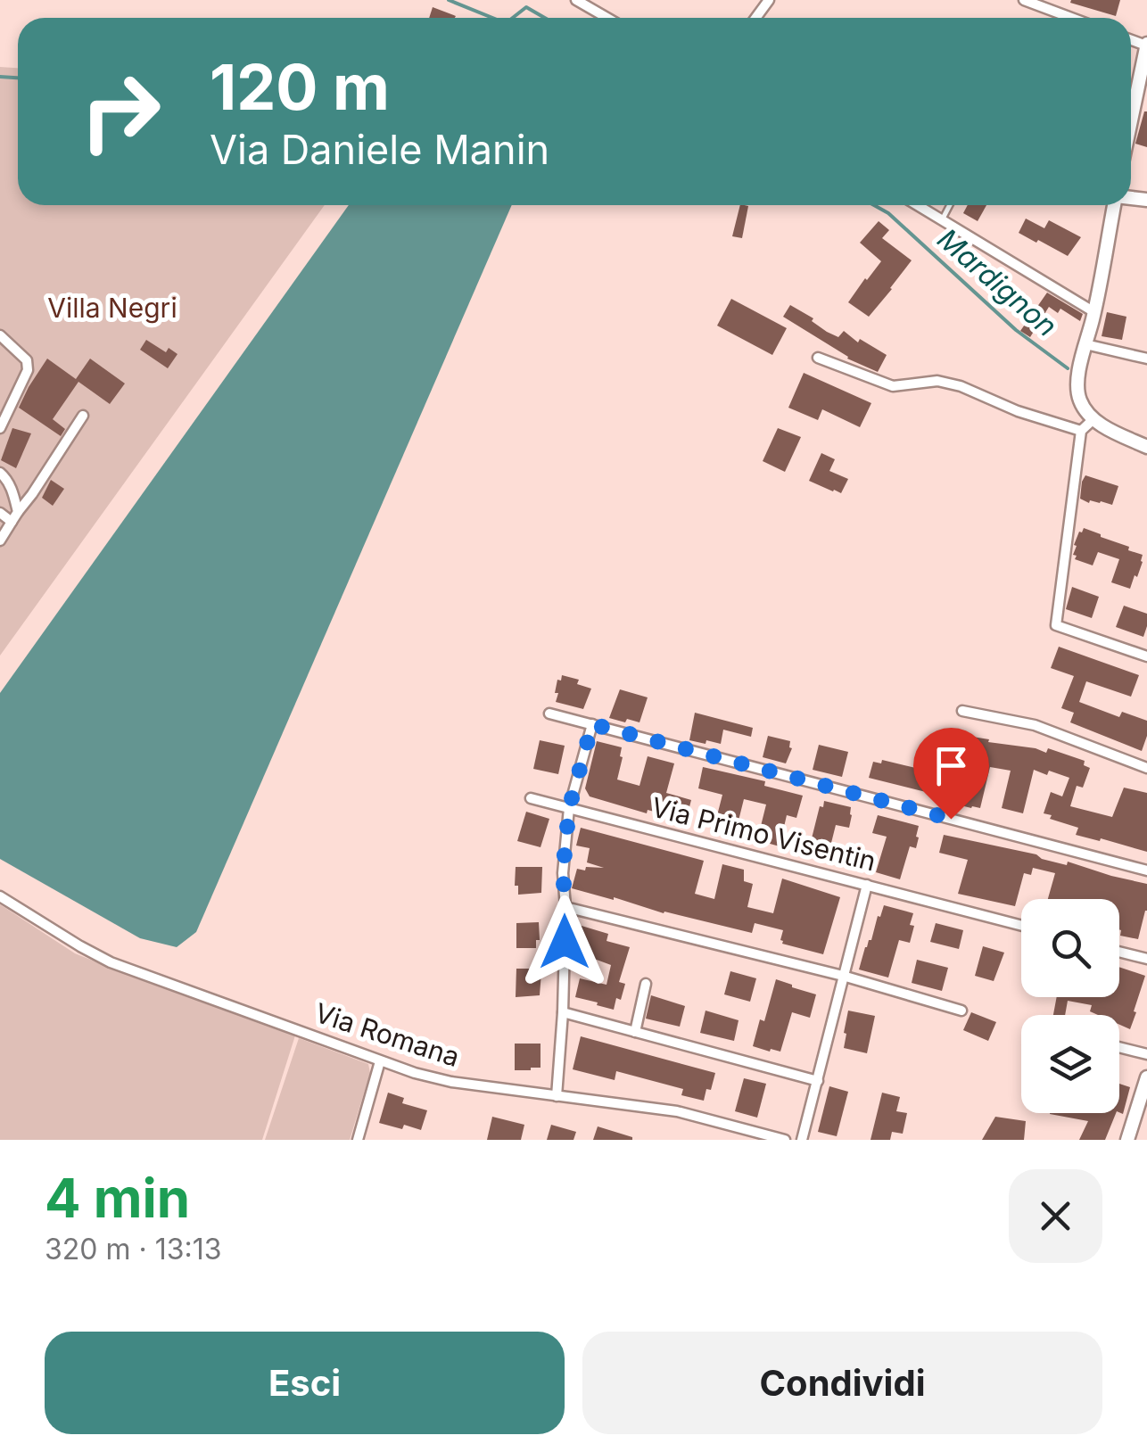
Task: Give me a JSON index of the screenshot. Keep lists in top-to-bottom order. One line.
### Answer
{"streets":{"street":["Via Primo Visentin","Via Romana"]},"water":["Mardignon"],"parks":["Villa Negri"],"page":{"turn":["120 m","Via Daniele Manin"],"heading":["4 min","320 m · 13:13"],"buttons":["Esci","Condividi"]}}
